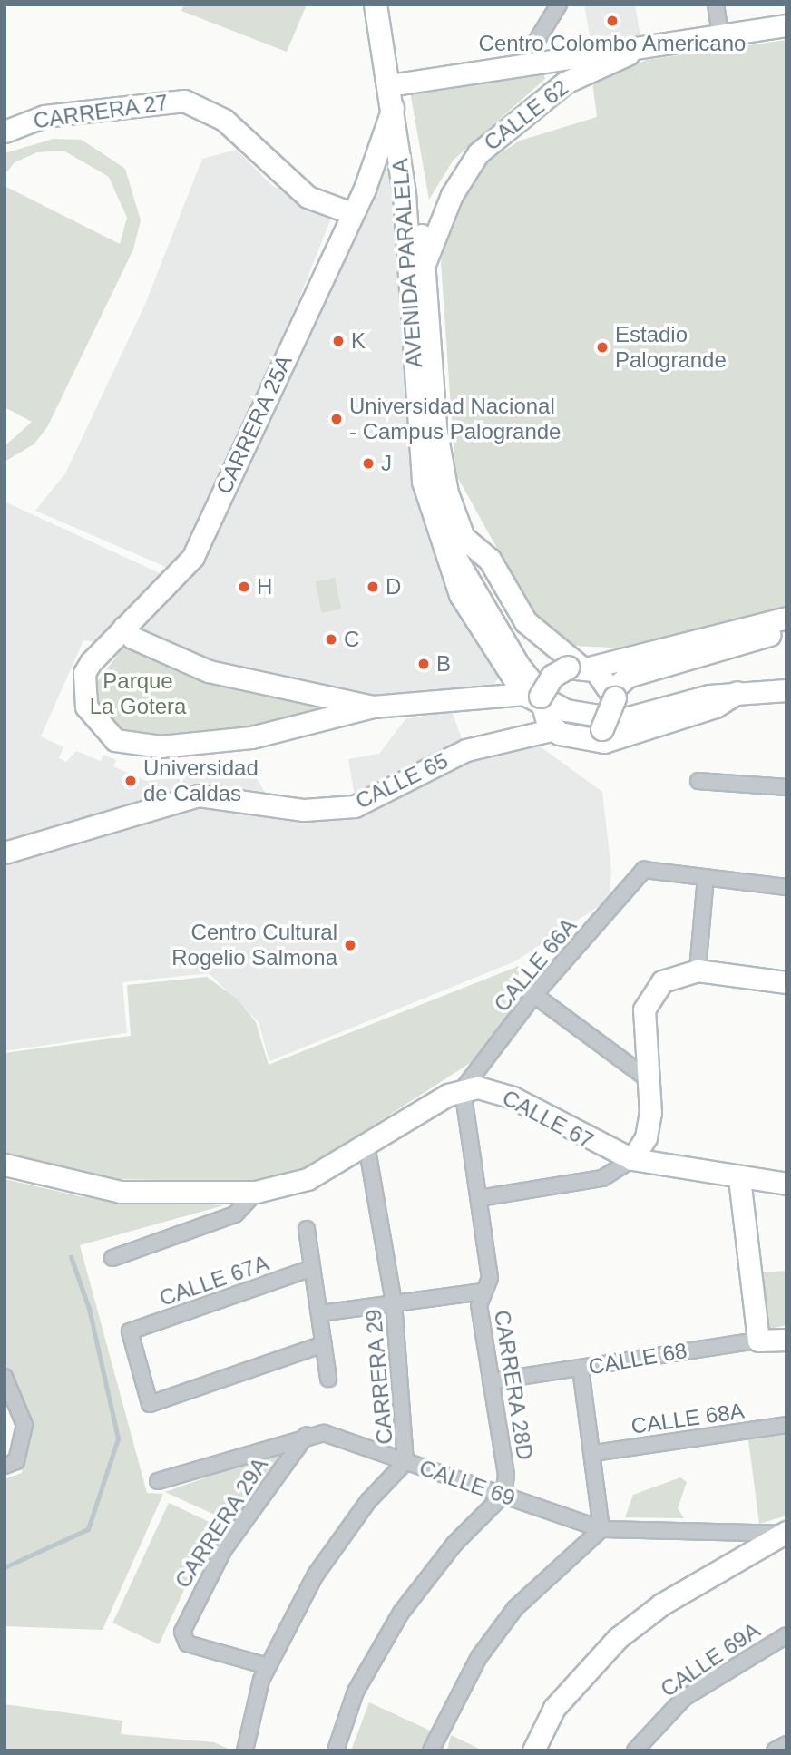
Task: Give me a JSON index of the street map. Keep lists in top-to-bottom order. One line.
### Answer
{"streets":{"main road":["AVENIDA PARALELA"],"street":["CARRERA 27","CALLE 62","CARRERA 25A","CALLE 65","CALLE 66A","CALLE 67","CALLE 67A","CALLE 68","CARRERA 29","CARRERA 28D","CALLE 68A","CALLE 69","CARRERA 29A","CALLE 69A"]},"crossings":[["CARRERA 27","CARRERA 25A"],["CALLE 62","AVENIDA PARALELA"],["CALLE 62","CARRERA 25A"],["AVENIDA PARALELA","CARRERA 25A"],["CALLE 66A","CALLE 67"],["CALLE 66A","CARRERA 28D"],["CALLE 67","CARRERA 28D"],["CALLE 68","CARRERA 28D"],["CARRERA 29","CALLE 69"],["CARRERA 29","CARRERA 29A"],["CARRERA 28D","CALLE 69"],["CALLE 69","CARRERA 29A"]],"parks":["Parque La Gotera"],"places":["Centro Colombo Americano","K","Estadio Palogrande","Universidad Nacional - Campus Palogrande","J","H","D","C","B","Universidad de Caldas","Centro Cultural Rogelio Salmona"]}
